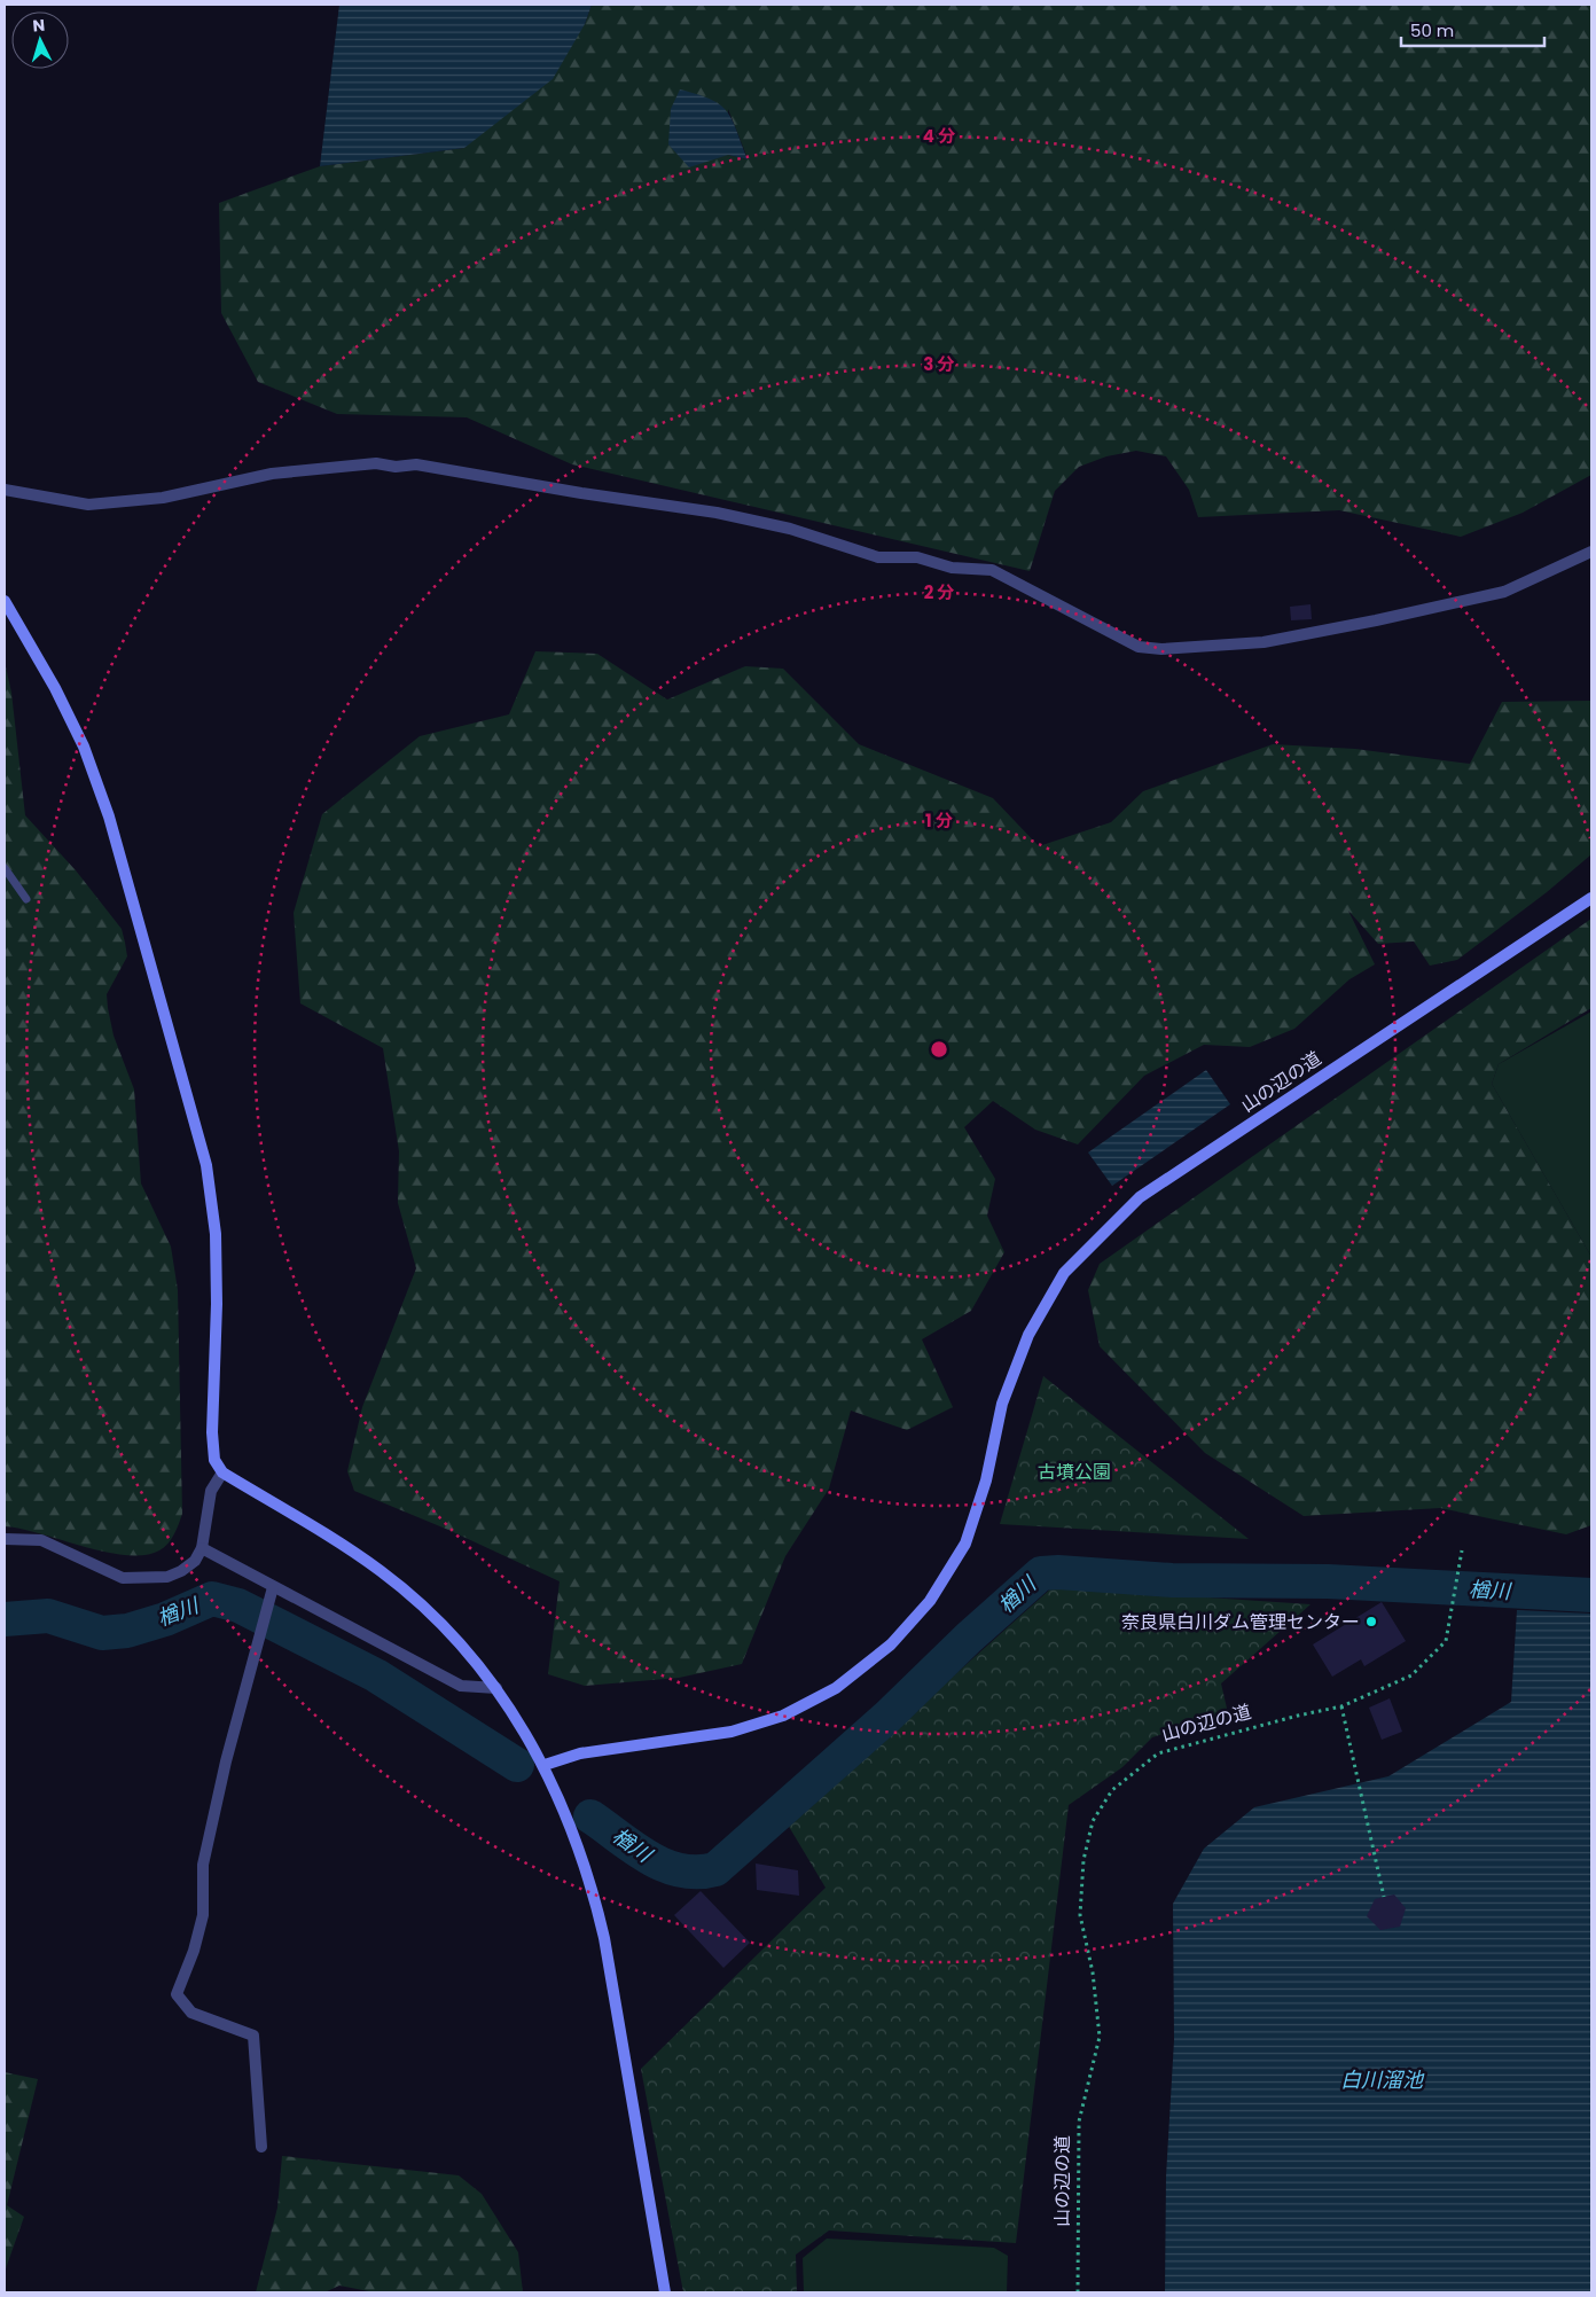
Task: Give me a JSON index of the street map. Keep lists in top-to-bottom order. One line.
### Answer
{"streets":{"street":["山の辺の道"]},"water":["楢川","白川溜池"],"parks":["古墳公園"],"places":["奈良県白川ダム管理センター"],"scale_bar":"50 m","north":"top","rings":["4 分","3 分","2 分","1 分"]}
